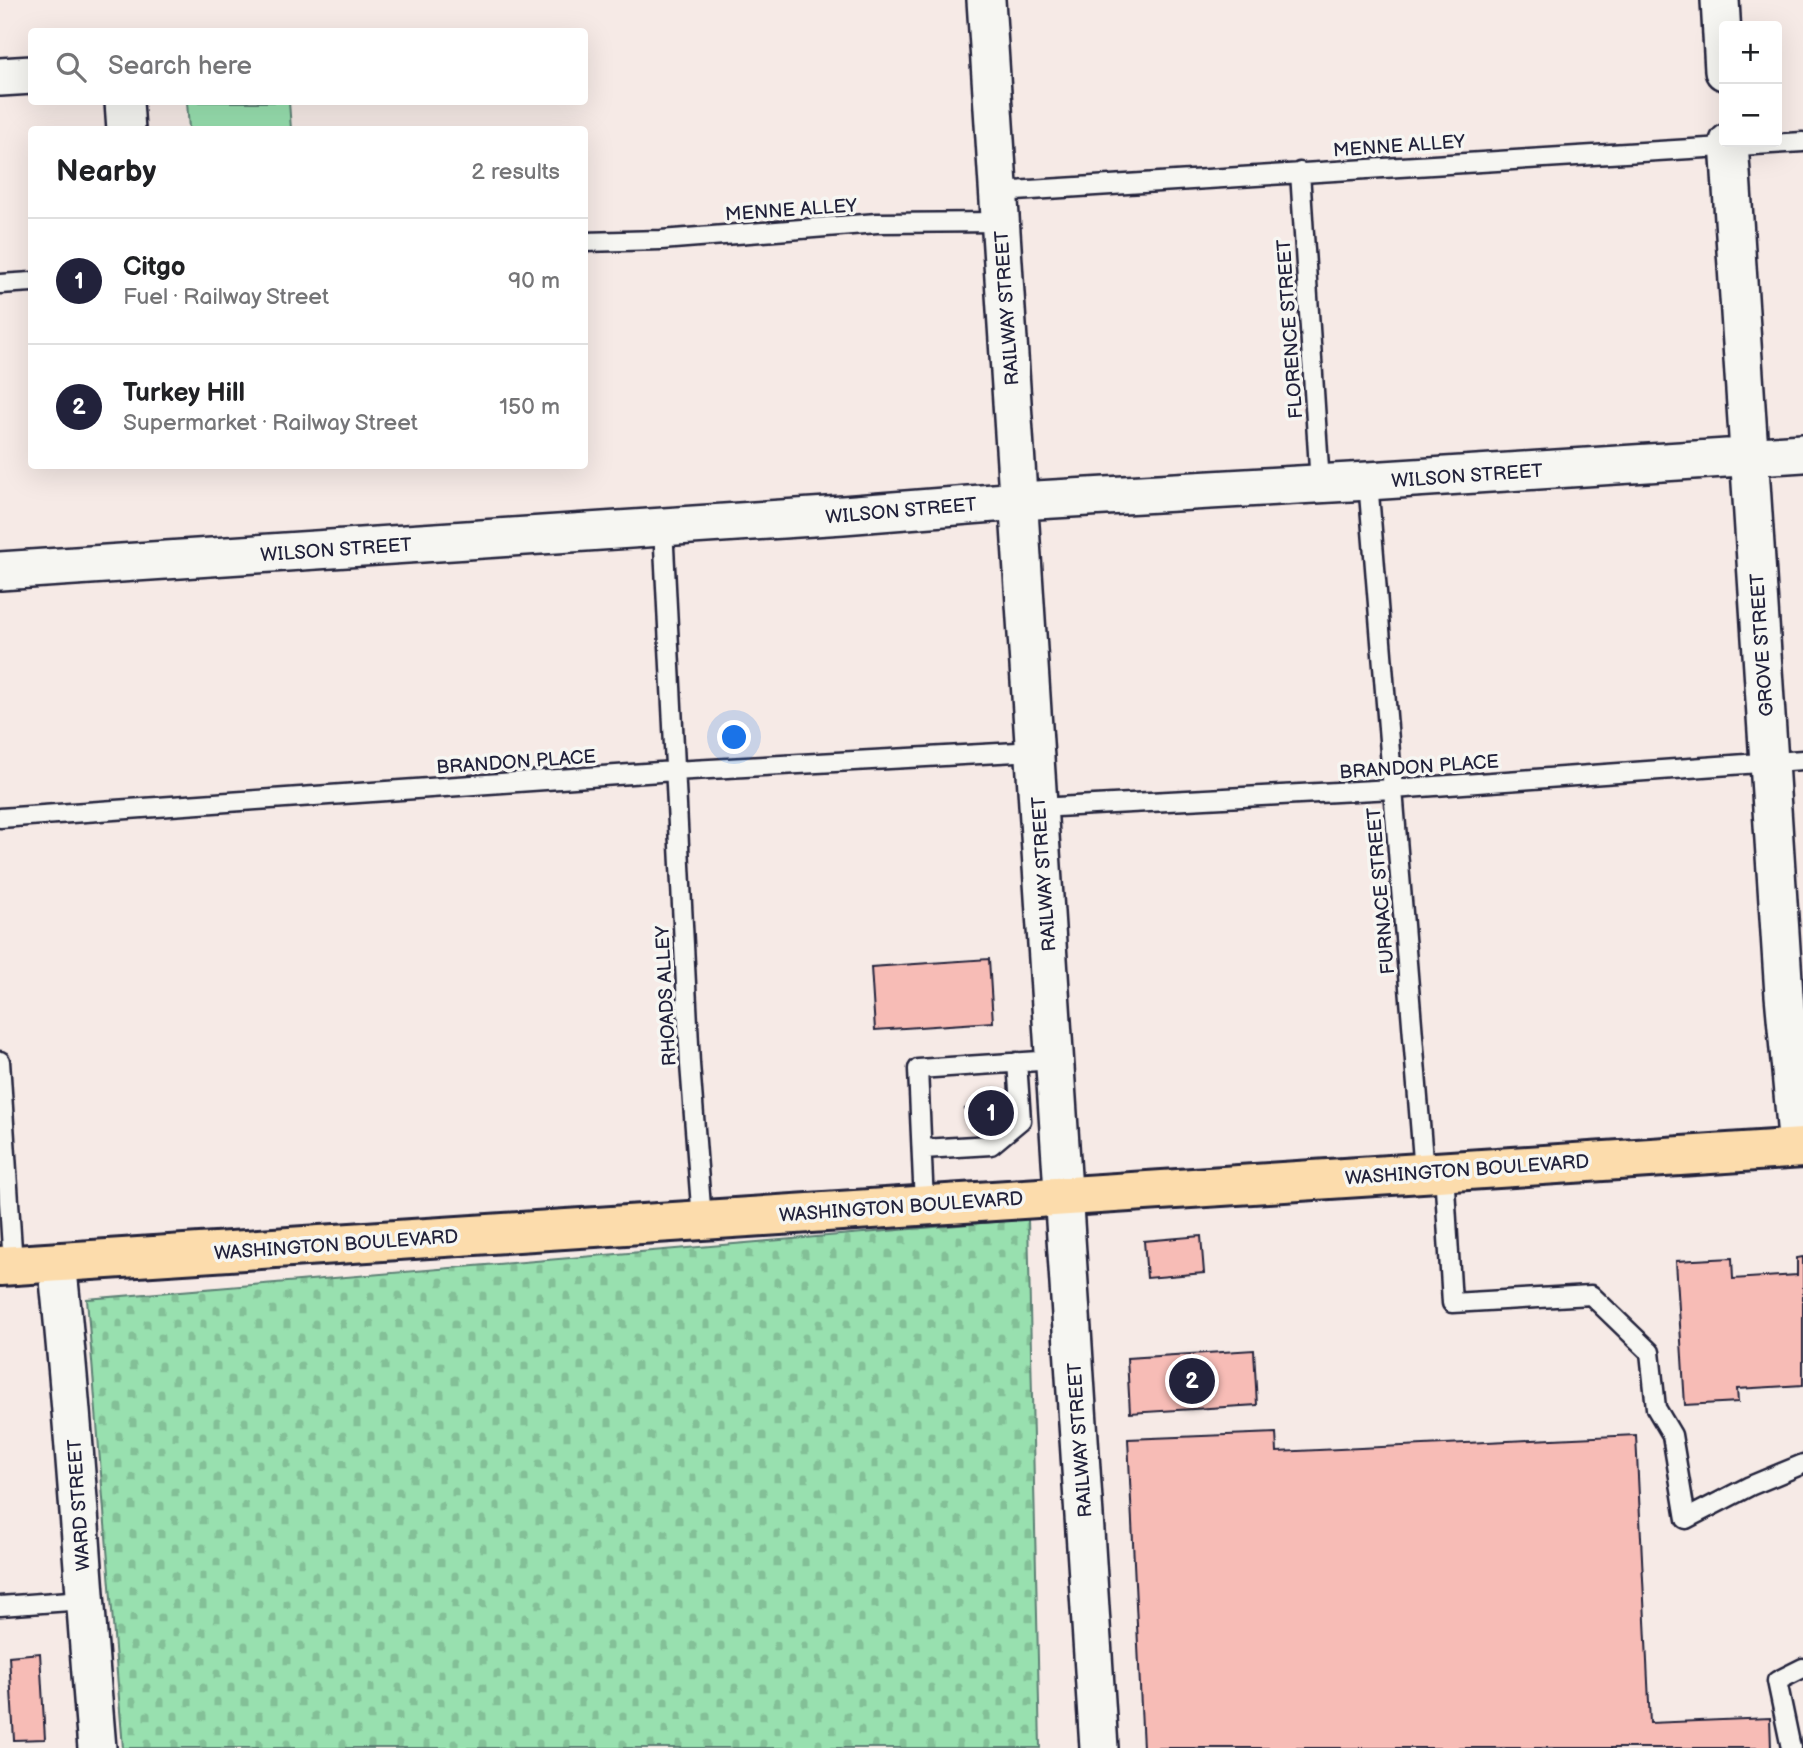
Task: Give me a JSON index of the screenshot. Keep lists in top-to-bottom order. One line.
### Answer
{"streets":{"main road":["WASHINGTON BOULEVARD"],"street":["RAILWAY STREET","WILSON STREET","GROVE STREET","WARD STREET"],"lane":["MENNE ALLEY","FLORENCE STREET","BRANDON PLACE","FURNACE STREET","RHOADS ALLEY"]},"crossings":[["MENNE ALLEY","RAILWAY STREET"],["MENNE ALLEY","FLORENCE STREET"],["RAILWAY STREET","WILSON STREET"],["RAILWAY STREET","BRANDON PLACE"],["RAILWAY STREET","WASHINGTON BOULEVARD"],["FLORENCE STREET","WILSON STREET"],["WILSON STREET","GROVE STREET"],["WILSON STREET","FURNACE STREET"],["WILSON STREET","RHOADS ALLEY"],["GROVE STREET","BRANDON PLACE"],["GROVE STREET","WASHINGTON BOULEVARD"],["BRANDON PLACE","FURNACE STREET"],["BRANDON PLACE","RHOADS ALLEY"],["FURNACE STREET","WASHINGTON BOULEVARD"],["RHOADS ALLEY","WASHINGTON BOULEVARD"],["WASHINGTON BOULEVARD","WARD STREET"]],"page":{"map_buttons":["+","−"],"search":"Search here","heading":["Nearby","2 results"],"list":[{"mark":"1","name":"Citgo","note":"Fuel · Railway Street","value":"90 m"},{"mark":"2","name":"Turkey Hill","note":"Supermarket · Railway Street","value":"150 m"}],"pins":["1","2"]}}
